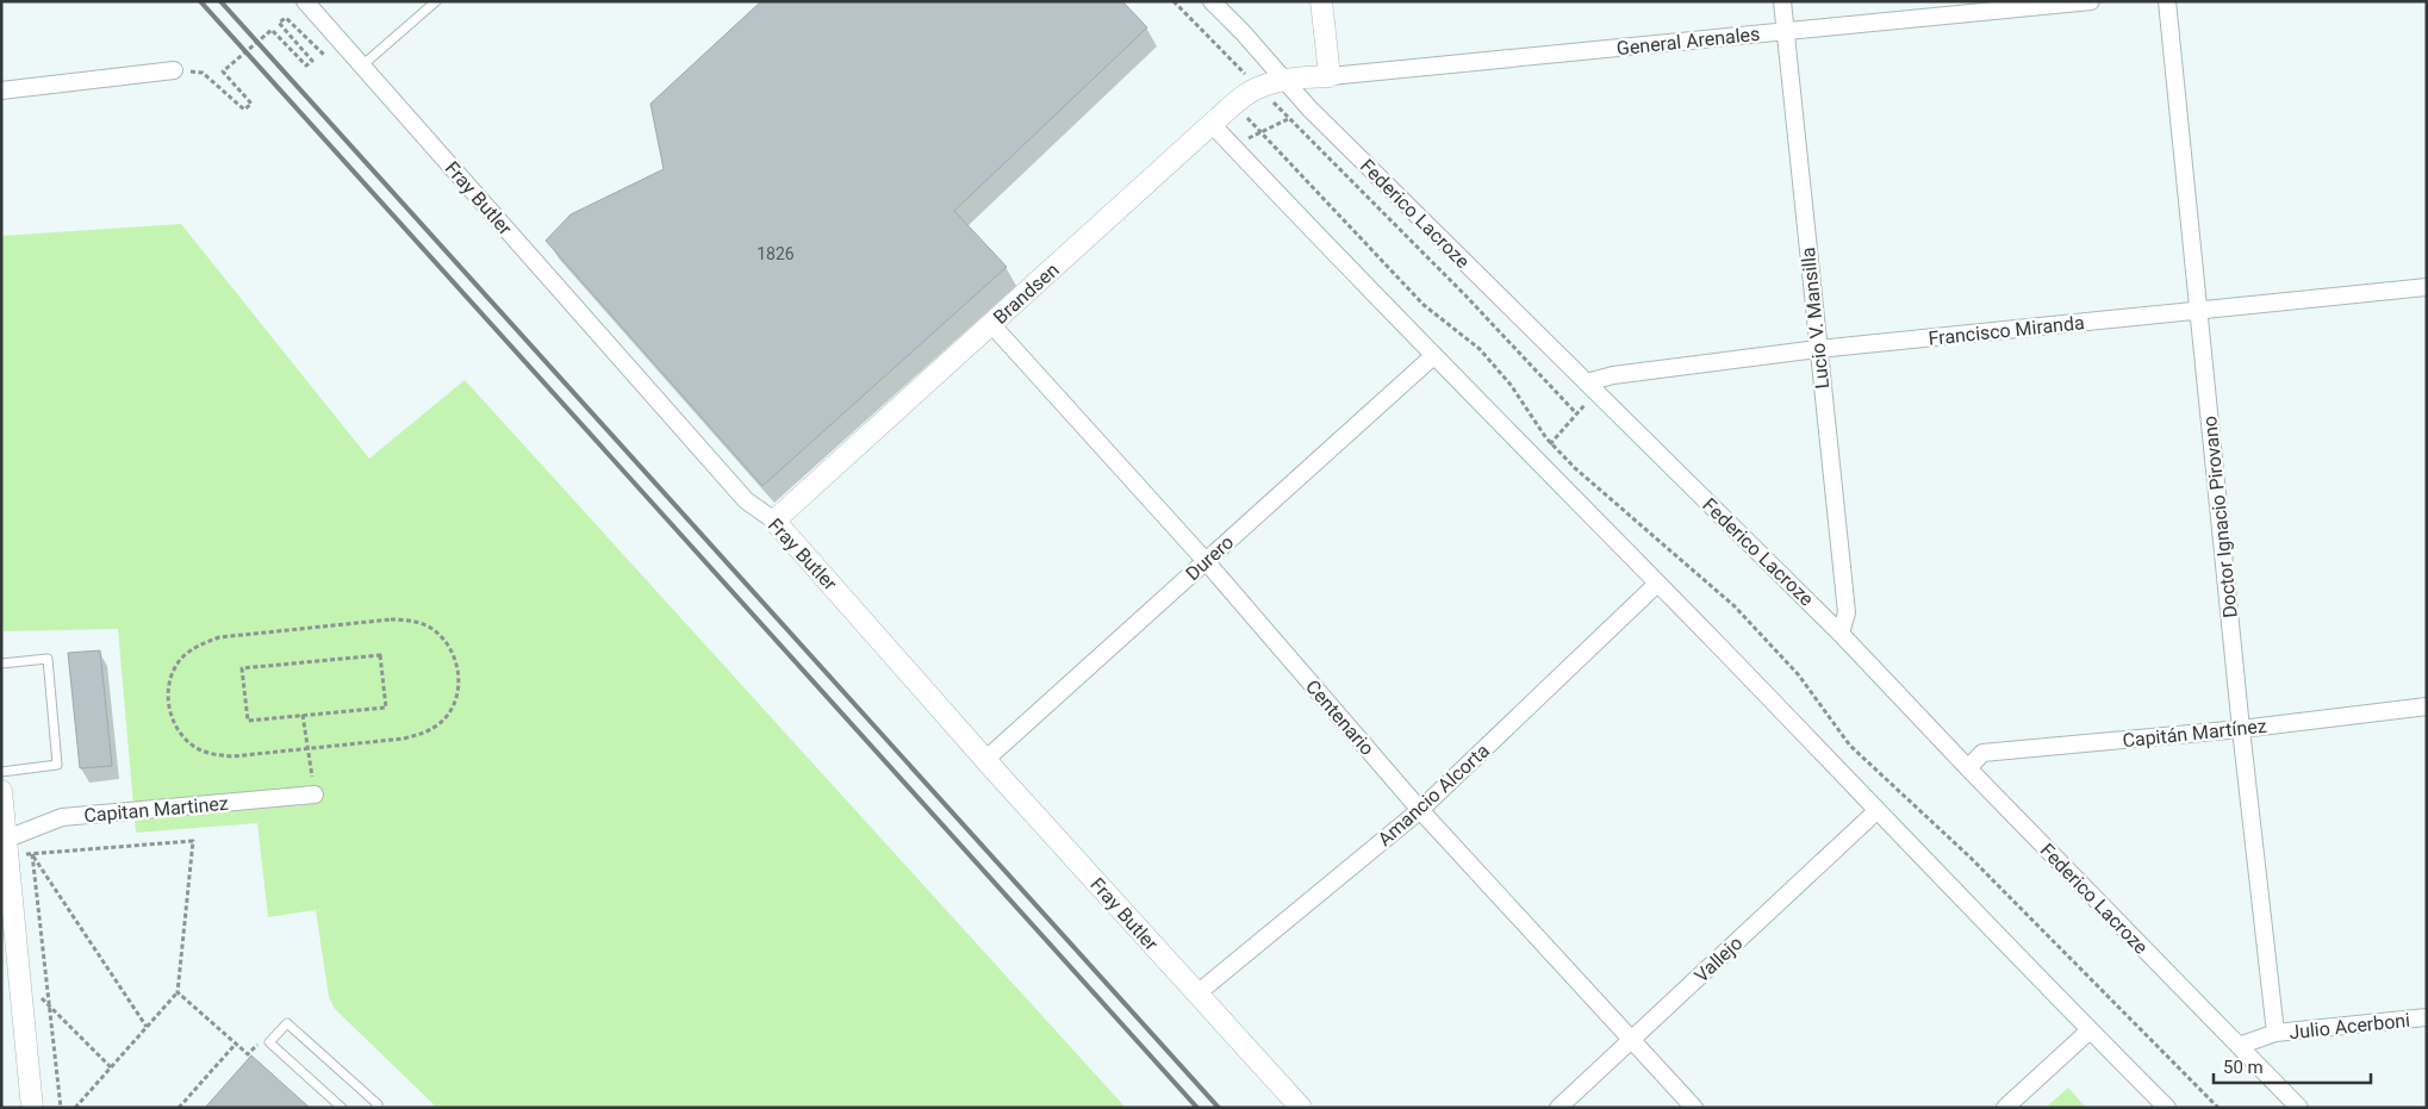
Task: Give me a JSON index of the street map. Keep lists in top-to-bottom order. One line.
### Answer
{"streets":{"street":["General Arenales","Fray Butler","Federico Lacroze","Brandsen","Lucio V. Mansilla","Francisco Miranda","Doctor Ignacio Pirovano","Durero","Centenario","Capitán Martínez","Amancio Alcorta","Capitan Martinez","Vallejo","Julio Acerboni"]},"crossings":[["General Arenales","Federico Lacroze"],["General Arenales","Brandsen"],["General Arenales","Lucio V. Mansilla"],["Fray Butler","Brandsen"],["Fray Butler","Durero"],["Fray Butler","Amancio Alcorta"],["Federico Lacroze","Brandsen"],["Federico Lacroze","Lucio V. Mansilla"],["Federico Lacroze","Francisco Miranda"],["Federico Lacroze","Capitán Martínez"],["Federico Lacroze","Julio Acerboni"],["Brandsen","Centenario"],["Lucio V. Mansilla","Francisco Miranda"],["Francisco Miranda","Doctor Ignacio Pirovano"],["Doctor Ignacio Pirovano","Capitán Martínez"],["Doctor Ignacio Pirovano","Julio Acerboni"],["Durero","Centenario"],["Centenario","Amancio Alcorta"],["Centenario","Vallejo"]],"house_numbers":["1826"],"scale_bar":"50 m"}
